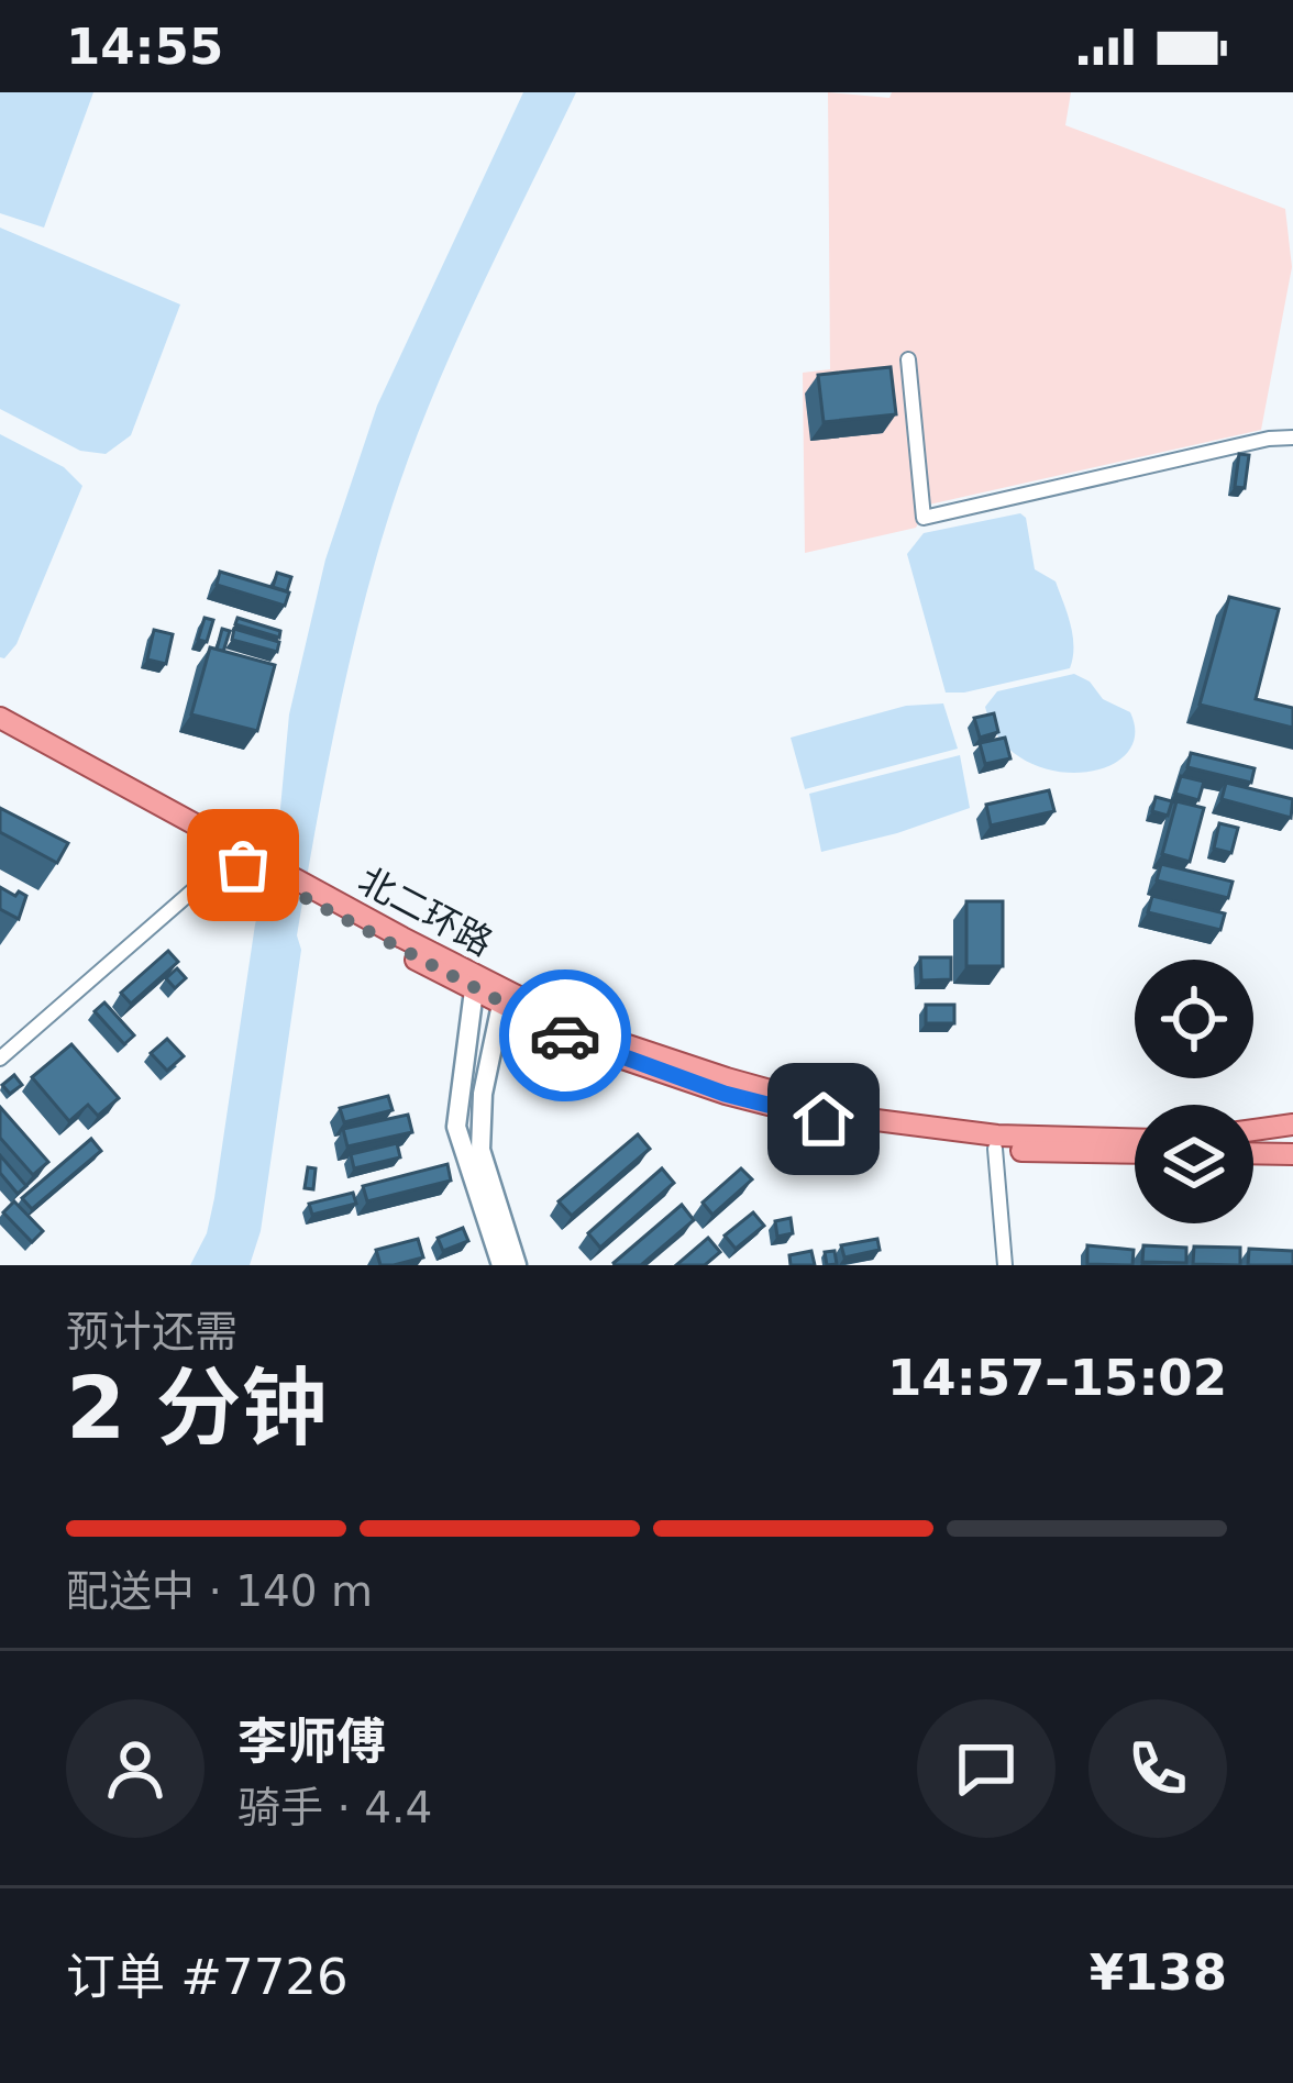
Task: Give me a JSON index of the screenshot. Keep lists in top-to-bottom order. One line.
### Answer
{"streets":{"main road":["北二环路"]},"page":{"status":"14:55","heading":["2 分钟","预计还需","14:57–15:02"],"panel":["李师傅","骑手 · 4.4","订单 #7726","¥138"],"bar":"配送中 · 140 m"}}
